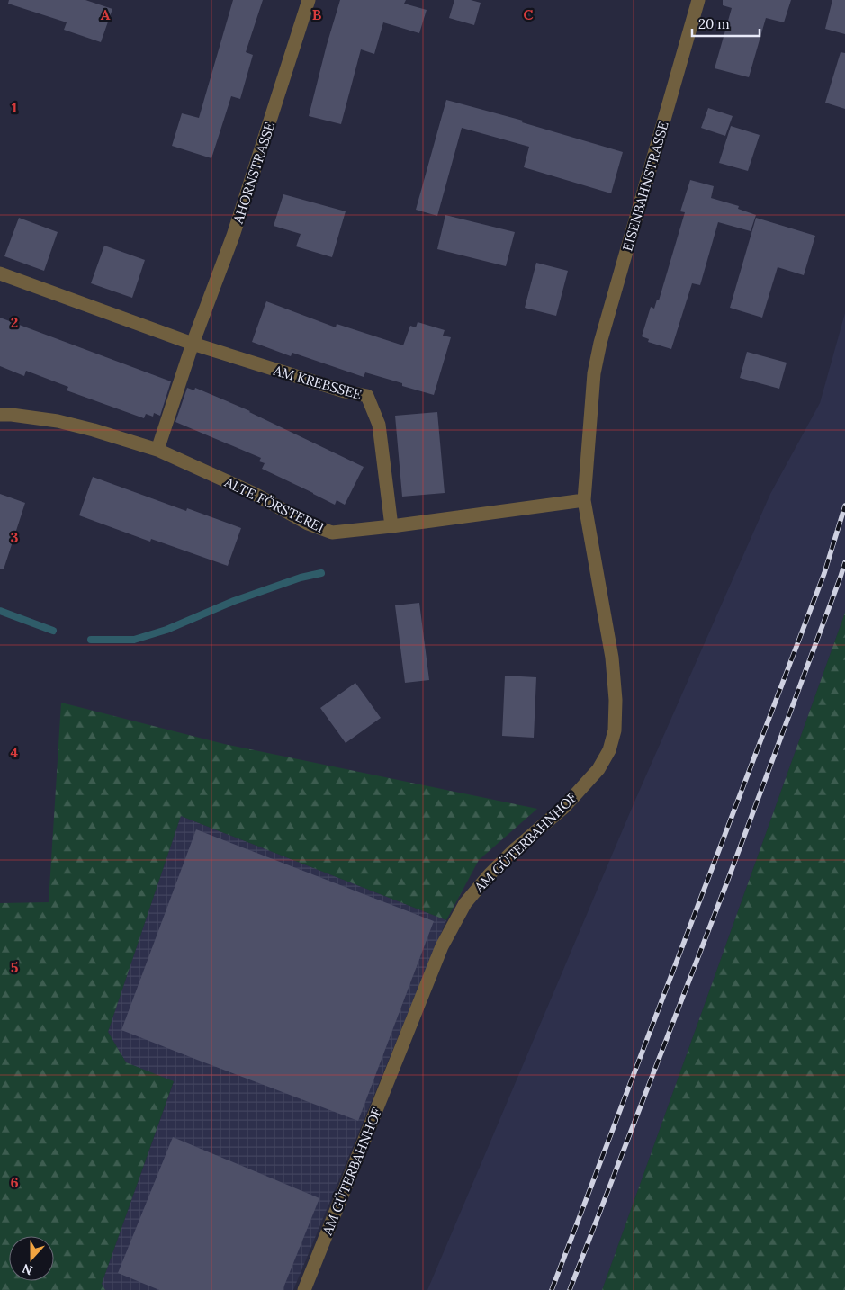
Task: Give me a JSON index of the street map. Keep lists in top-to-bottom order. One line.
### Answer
{"streets":{"street":["AHORNSTRASSE","EISENBAHNSTRASSE","AM KREBSSEE","ALTE FÖRSTEREI","AM GÜTERBAHNHOF"]},"crossings":[["AHORNSTRASSE","AM KREBSSEE"],["EISENBAHNSTRASSE","AM GÜTERBAHNHOF"],["AM KREBSSEE","ALTE FÖRSTEREI"],["ALTE FÖRSTEREI","AM GÜTERBAHNHOF"]],"scale_bar":"20 m","north":"bottom","grid":{"columns":["A","B","C"],"rows":["1","2","3","4","5","6"]}}
